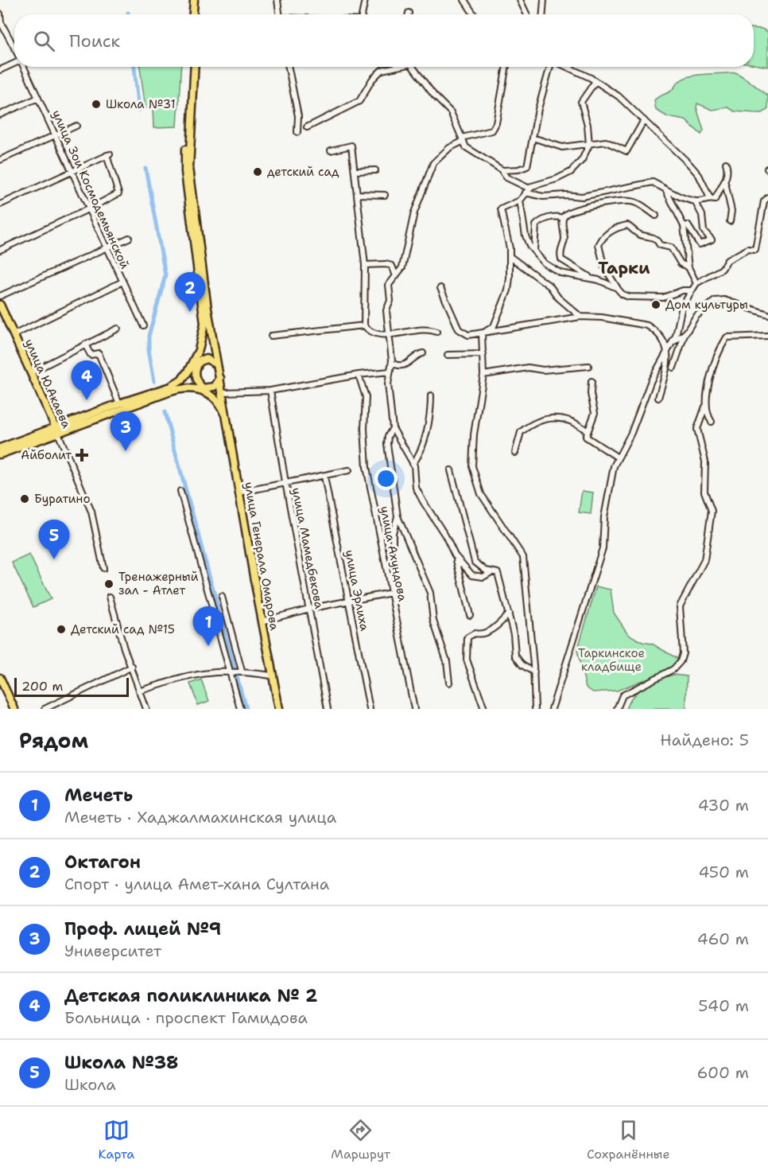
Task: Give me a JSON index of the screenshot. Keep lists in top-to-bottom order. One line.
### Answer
{"streets":{"main road":["улица Ю.Акаева","улица Генерала Омарова"],"street":["улица Зои Космодемьянской","улица Мамедбекова","улица Ахундова","улица Эрлиха"]},"districts":["Тарки"],"parks":["Таркинское кладбище"],"places":{"other":["Школа №31","детский сад","Дом культуры","Буратино","Тренажерный зал - Атлет","Детский сад №15"],"health":["Айболит"]},"scale_bar":"200 m","page":{"search":"Поиск","pins":["2","4","3","5","1"],"scale":"200 m","heading":["Рядом","Найдено: 5"],"list":[{"mark":"1","name":"Мечеть","note":"Мечеть · Хаджалмахинская улица","value":"430 m"},{"mark":"2","name":"Октагон","note":"Спорт · улица Амет-хана Султана","value":"450 m"},{"mark":"3","name":"Проф. лицей №9","note":"Университет","value":"460 m"},{"mark":"4","name":"Детская поликлиника № 2","note":"Больница · проспект Гамидова","value":"540 m"},{"mark":"5","name":"Школа №38","note":"Школа","value":"600 m"}],"nav":["Карта","Маршрут","Сохранённые"]}}
